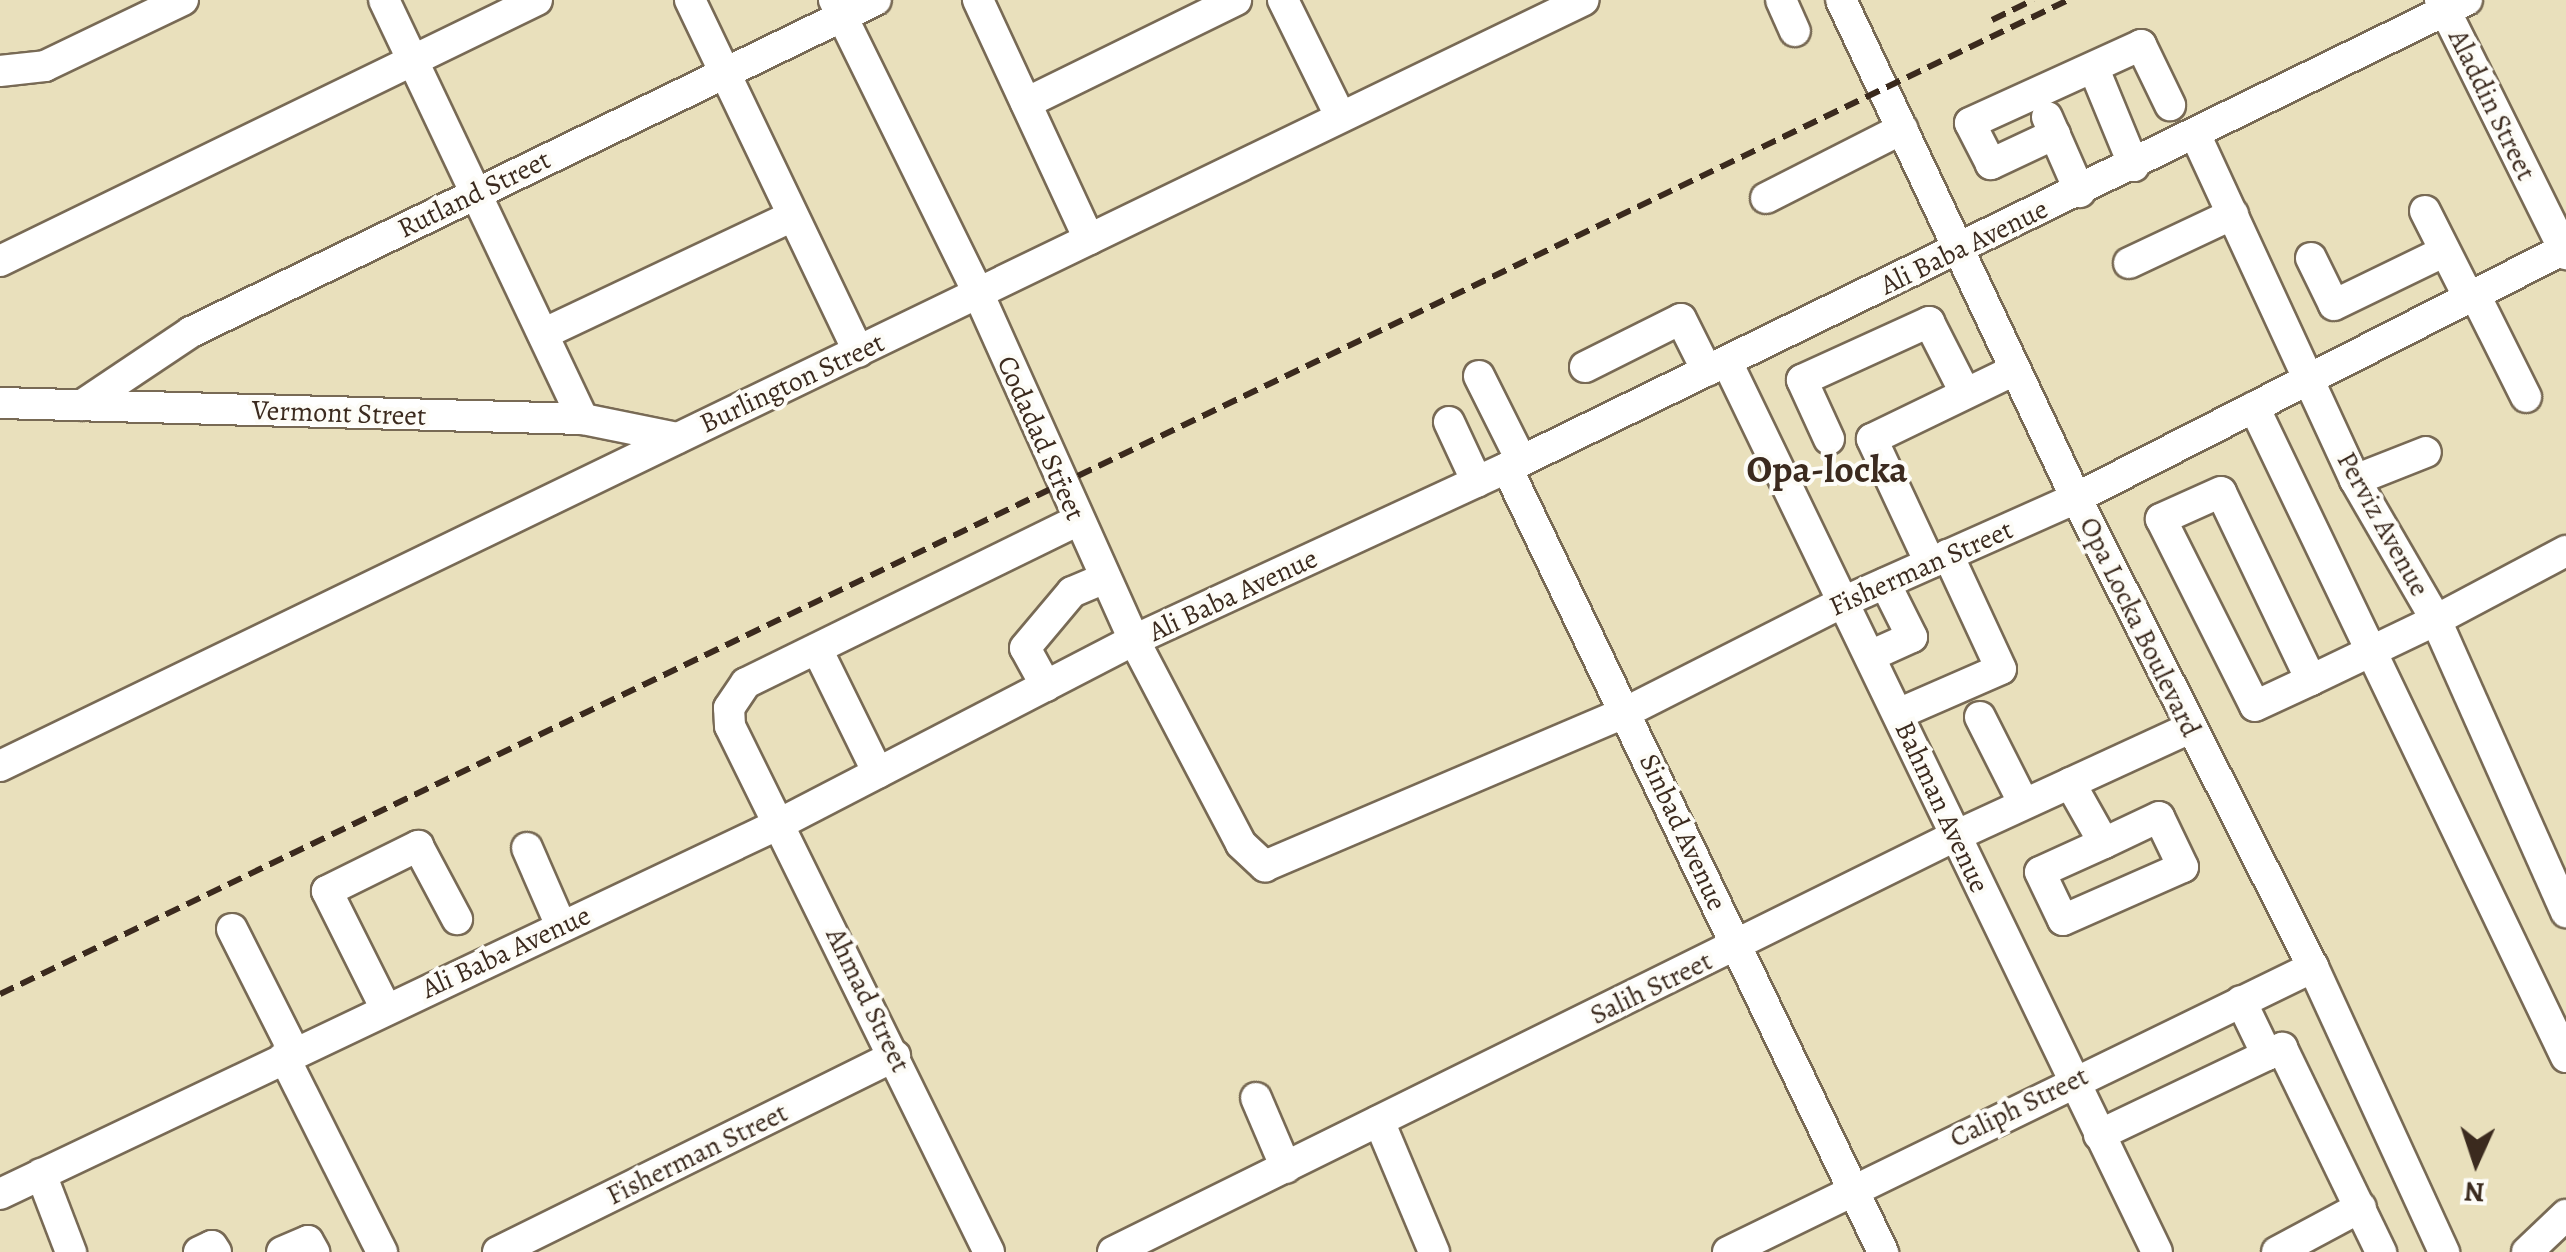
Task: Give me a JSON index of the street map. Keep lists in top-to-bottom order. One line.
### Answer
{"streets":{"street":["Aladdin Street","Rutland Street","Ali Baba Avenue","Burlington Street","Vermont Street","Codadad Street","Perviz Avenue","Fisherman Street","Opa Locka Boulevard","Bahman Avenue","Sinbad Avenue","Salih Street","Ahmad Street","Caliph Street"]},"crossings":[["Aladdin Street","Ali Baba Avenue"],["Aladdin Street","Fisherman Street"],["Rutland Street","Vermont Street"],["Rutland Street","Codadad Street"],["Ali Baba Avenue","Codadad Street"],["Ali Baba Avenue","Perviz Avenue"],["Ali Baba Avenue","Opa Locka Boulevard"],["Ali Baba Avenue","Bahman Avenue"],["Ali Baba Avenue","Sinbad Avenue"],["Ali Baba Avenue","Ahmad Street"],["Burlington Street","Vermont Street"],["Burlington Street","Codadad Street"],["Codadad Street","Fisherman Street"],["Perviz Avenue","Fisherman Street"],["Fisherman Street","Opa Locka Boulevard"],["Fisherman Street","Bahman Avenue"],["Fisherman Street","Sinbad Avenue"],["Fisherman Street","Ahmad Street"],["Opa Locka Boulevard","Salih Street"],["Opa Locka Boulevard","Caliph Street"],["Bahman Avenue","Salih Street"],["Bahman Avenue","Caliph Street"],["Sinbad Avenue","Salih Street"],["Sinbad Avenue","Caliph Street"]],"districts":["Opa-locka"],"north":"bottom"}
